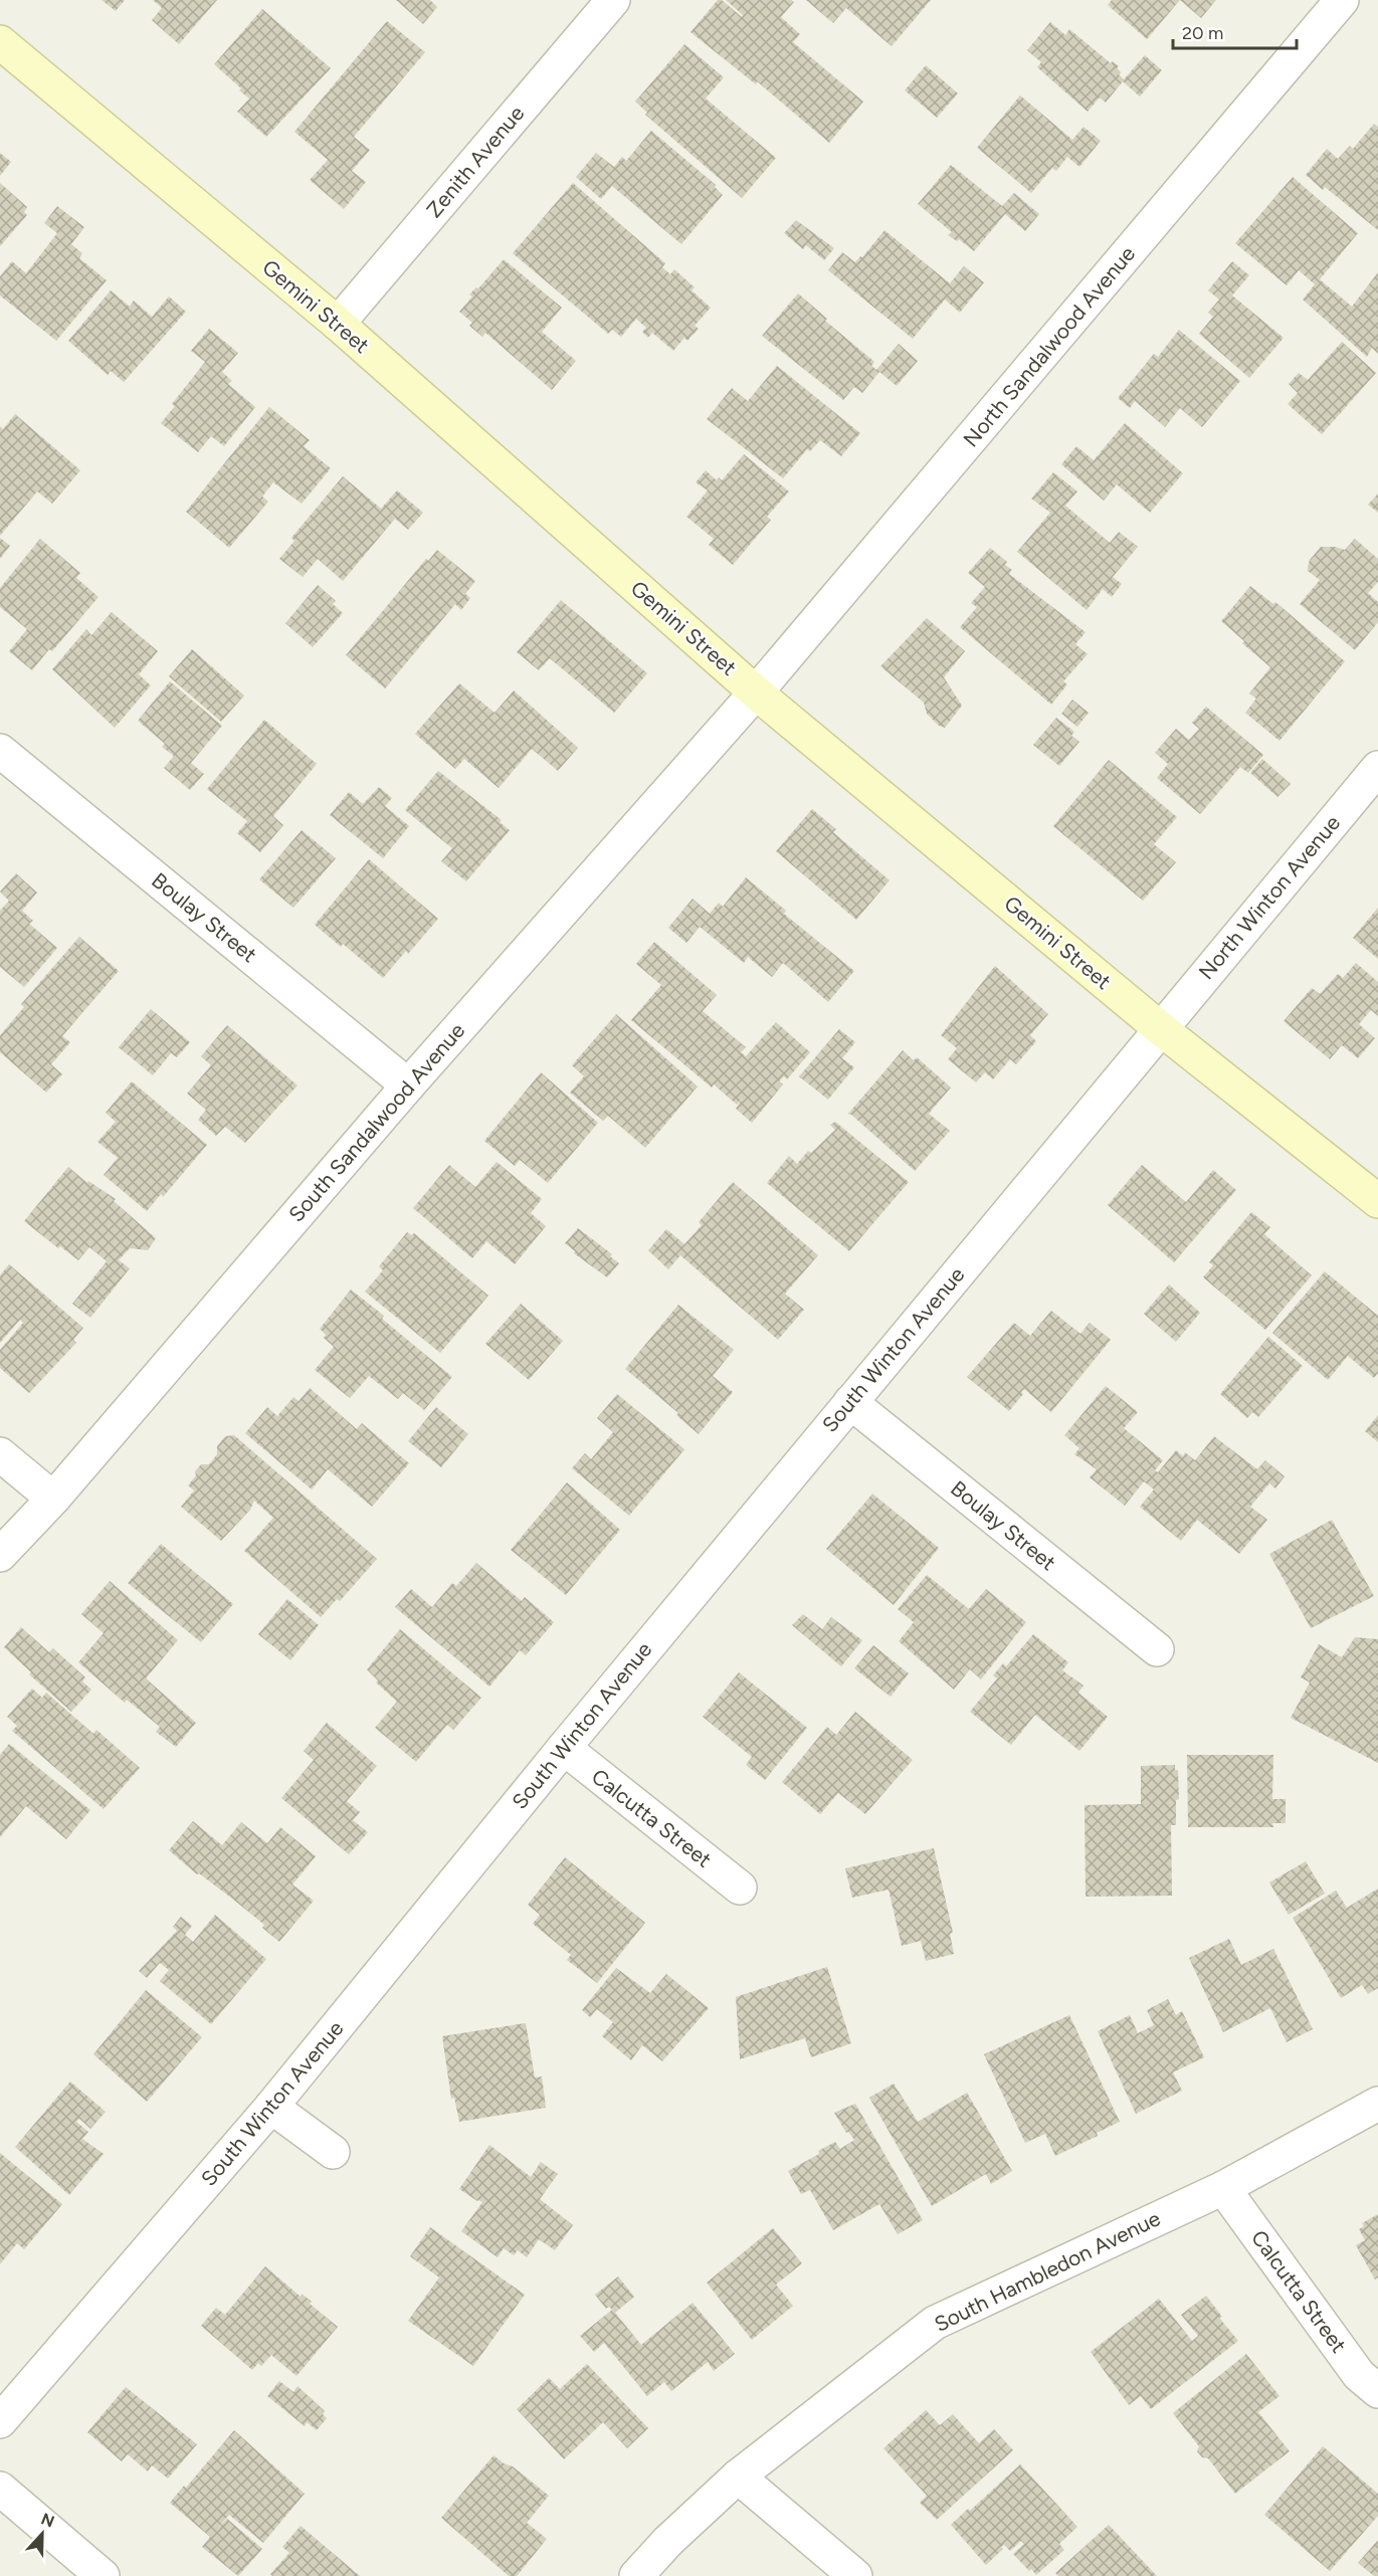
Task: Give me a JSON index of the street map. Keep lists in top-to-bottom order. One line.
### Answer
{"streets":{"street":["Zenith Avenue","Gemini Street","North Sandalwood Avenue","North Winton Avenue","Boulay Street","South Sandalwood Avenue","South Winton Avenue","Calcutta Street","South Hambledon Avenue"]},"crossings":[["Zenith Avenue","Gemini Street"],["Gemini Street","North Sandalwood Avenue"],["Gemini Street","North Winton Avenue"],["Gemini Street","South Sandalwood Avenue"],["Gemini Street","South Winton Avenue"],["North Sandalwood Avenue","South Sandalwood Avenue"],["North Winton Avenue","South Winton Avenue"],["Boulay Street","South Sandalwood Avenue"],["Boulay Street","South Winton Avenue"],["South Winton Avenue","Calcutta Street"],["Calcutta Street","South Hambledon Avenue"]],"scale_bar":"20 m","north":"top"}
